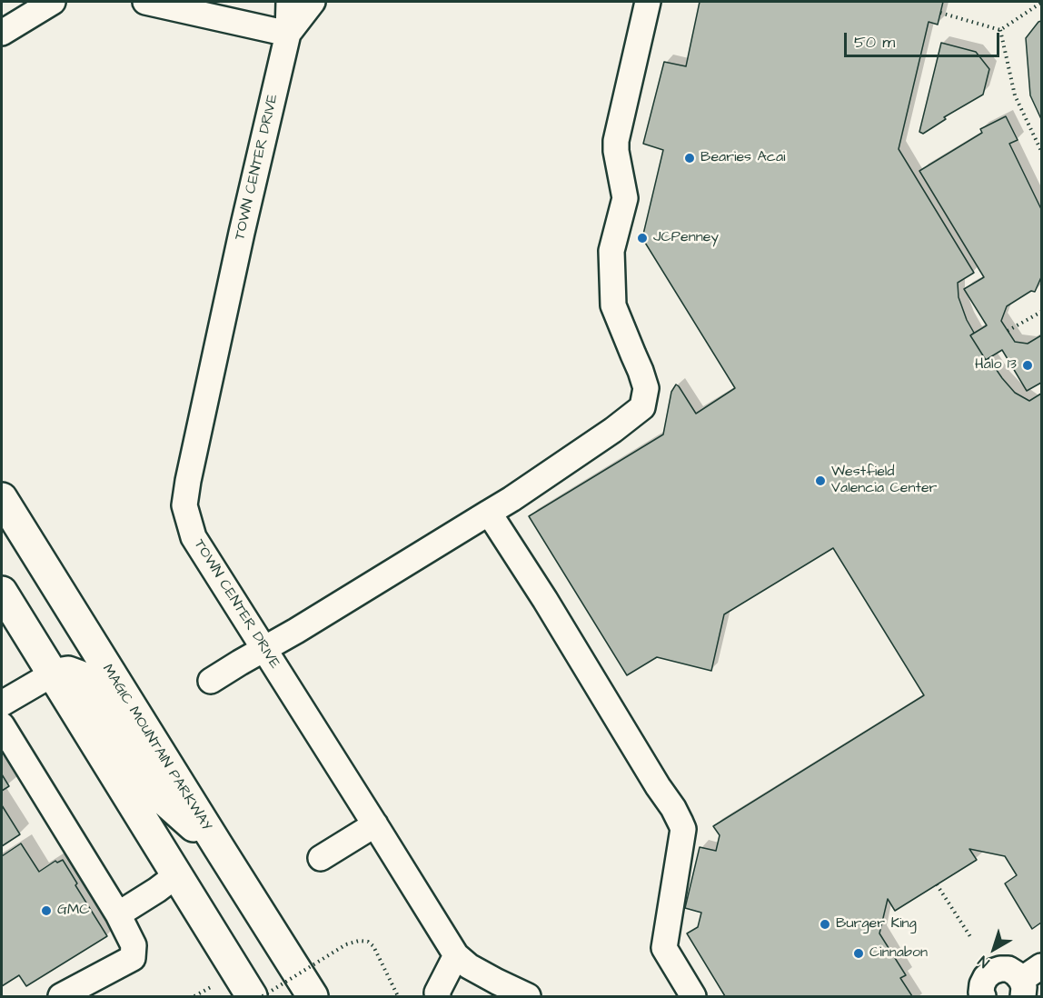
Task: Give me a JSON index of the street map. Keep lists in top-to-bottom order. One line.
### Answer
{"streets":{"main road":["MAGIC MOUNTAIN PARKWAY"],"street":["TOWN CENTER DRIVE"]},"places":["Bearies Acai","JCPenney","Halo 13","Westfield Valencia Center","GMC","Burger King","Cinnabon"],"scale_bar":"50 m","north":"bottom left"}
